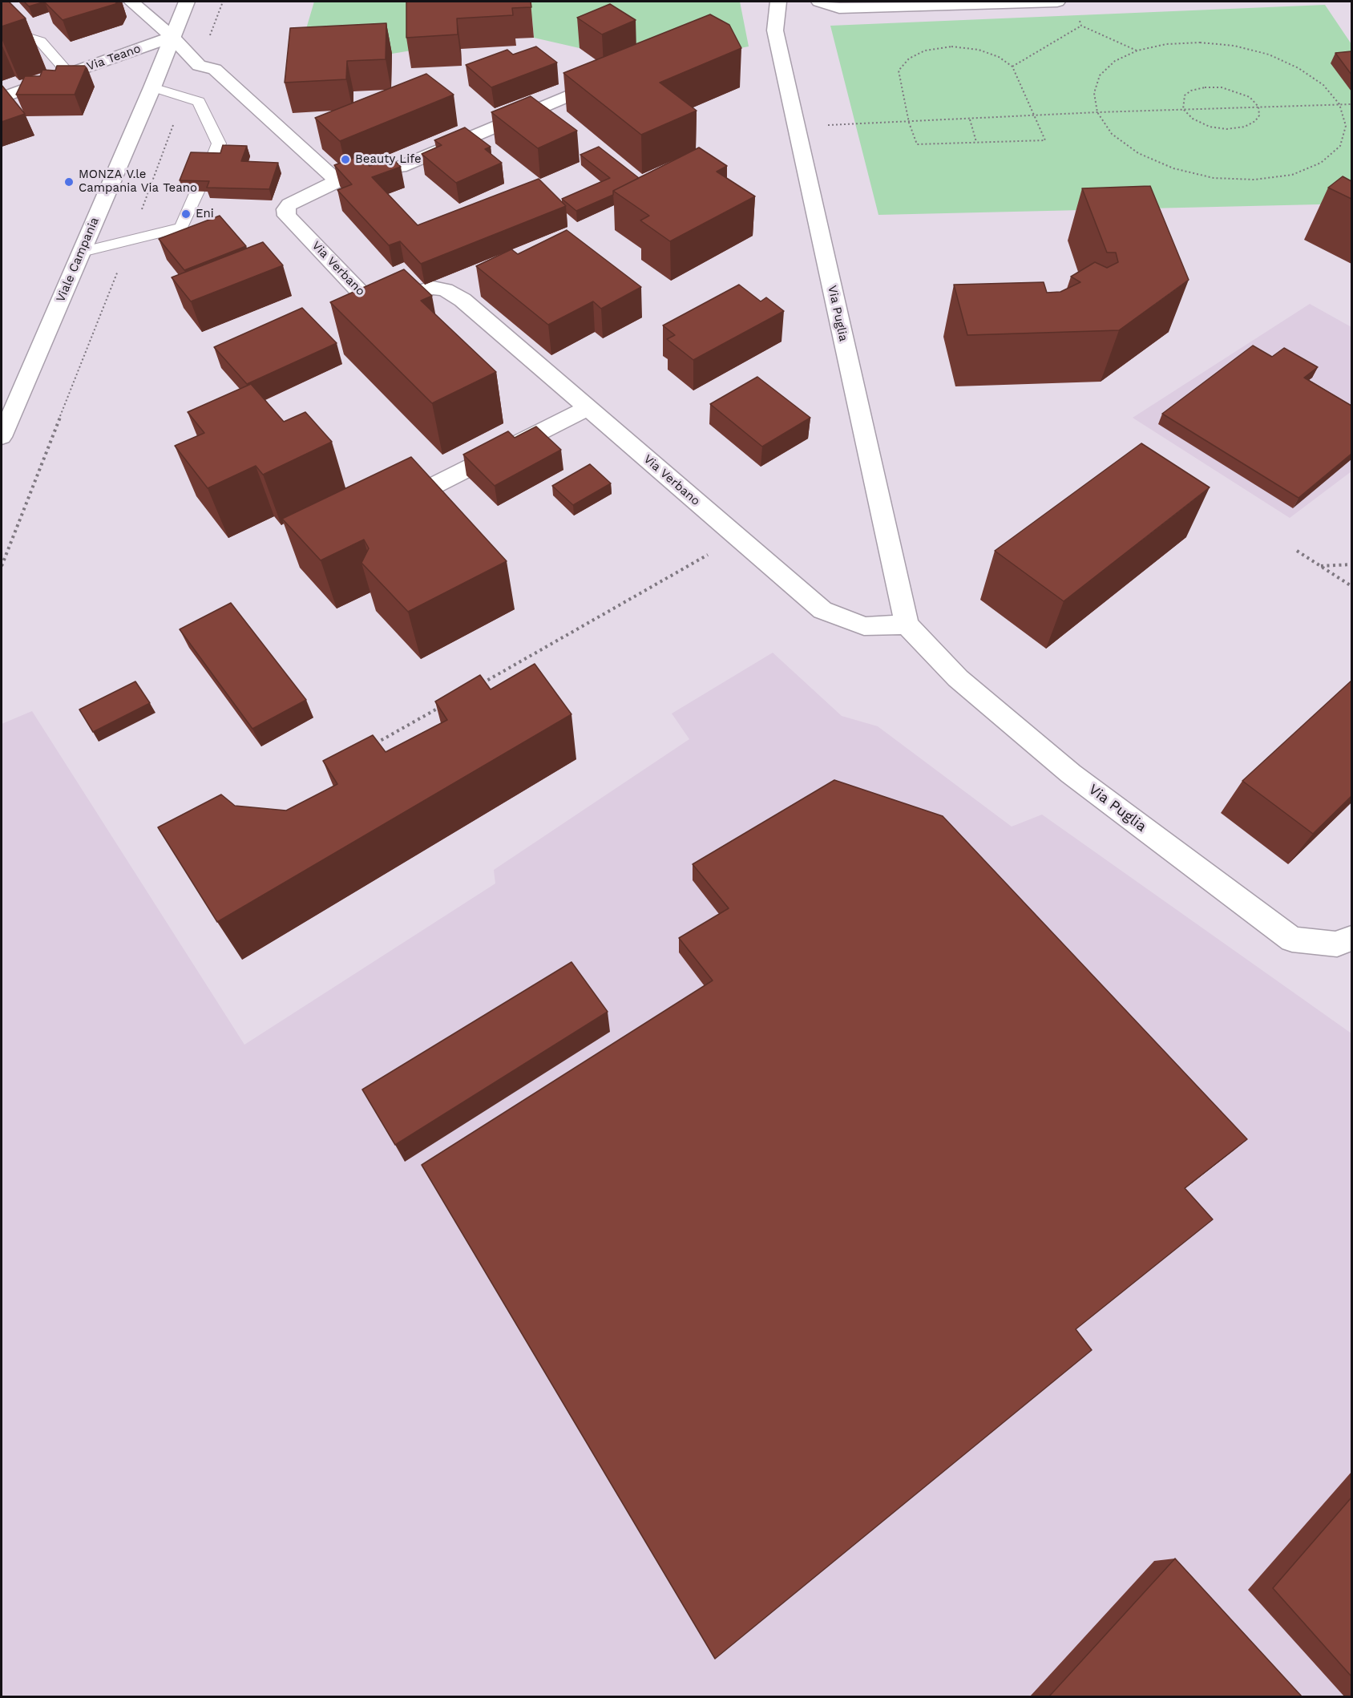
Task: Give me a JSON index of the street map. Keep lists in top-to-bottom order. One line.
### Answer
{"streets":{"street":["Via Teano","Viale Campania","Via Verbano","Via Puglia"]},"crossings":[["Via Teano","Viale Campania"],["Via Verbano","Via Puglia"]],"places":["Beauty Life","MONZA V.le Campania Via Teano","Eni"]}
